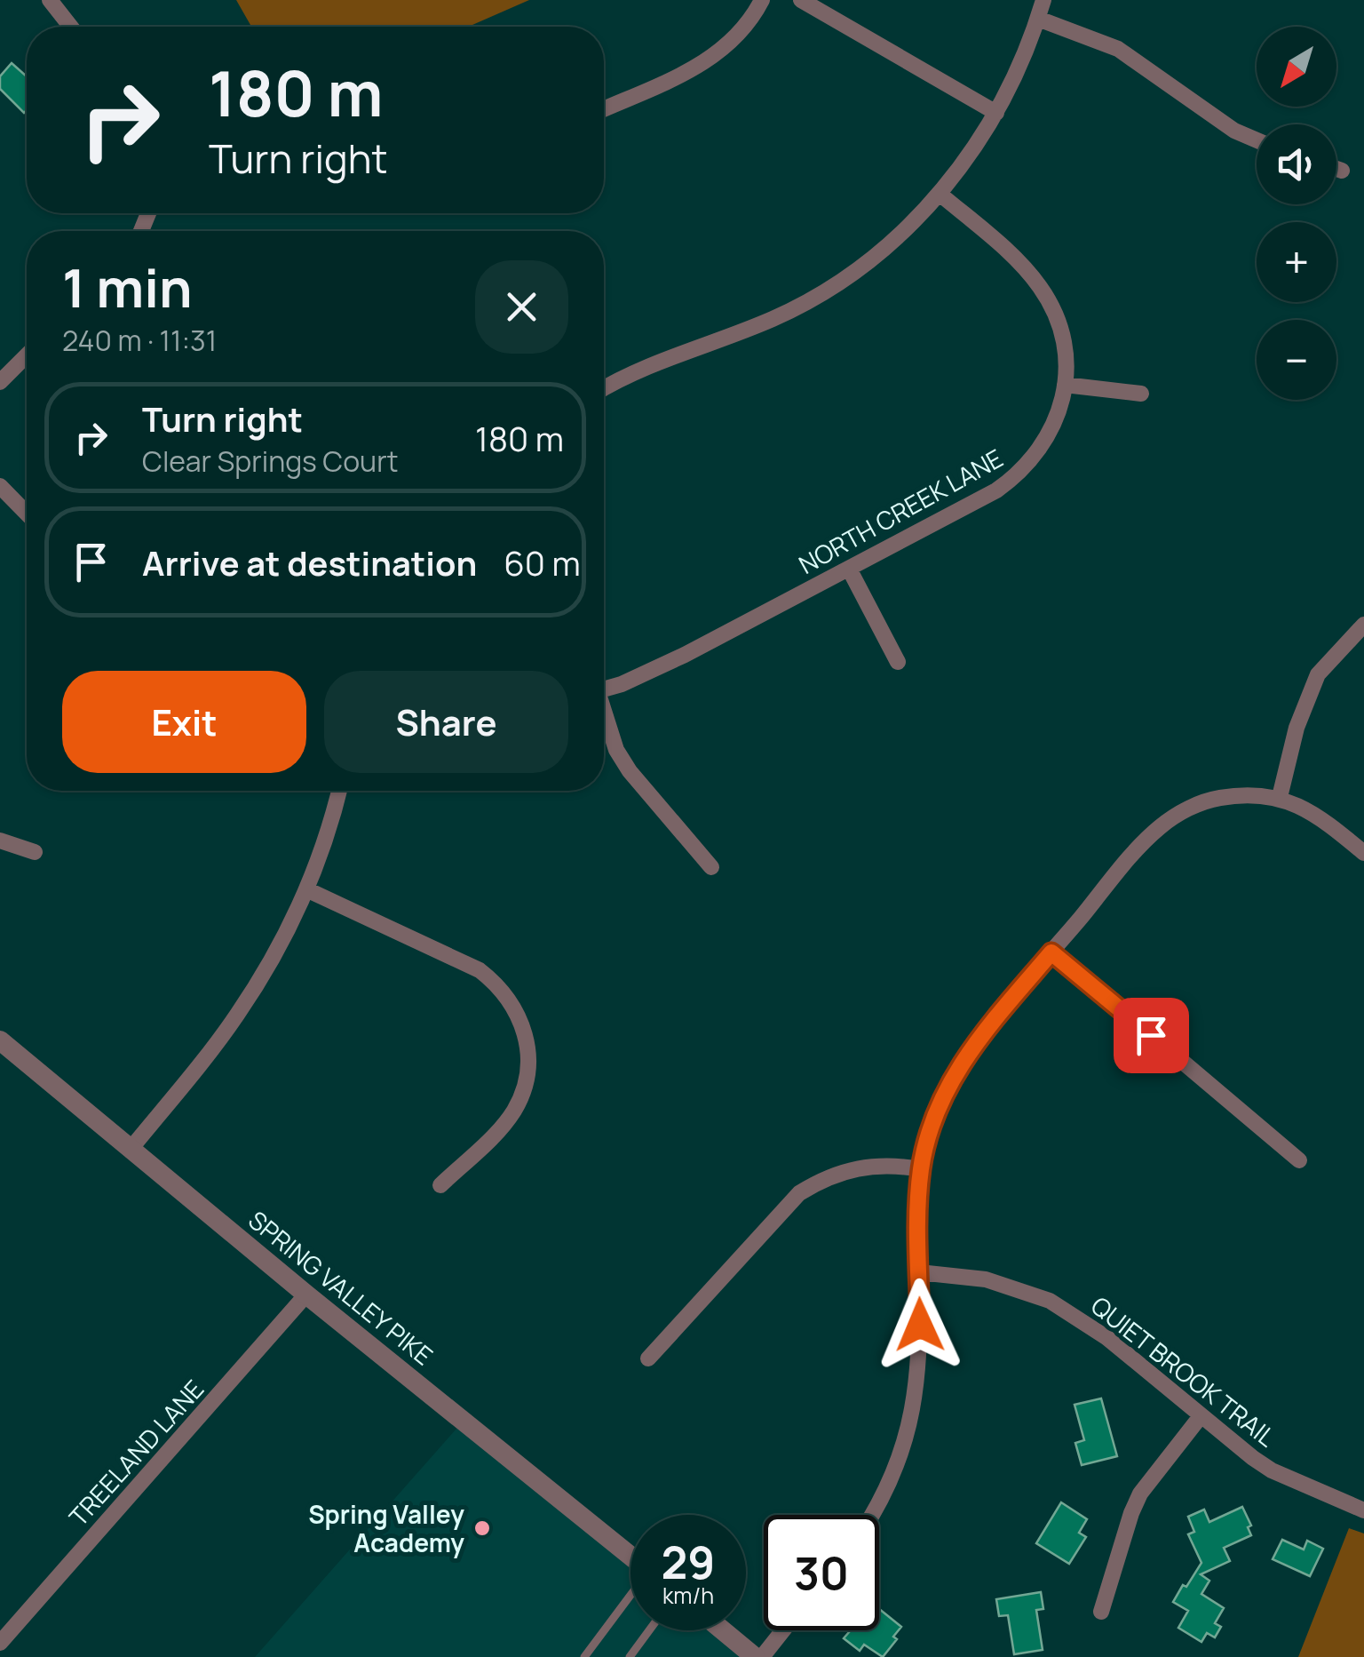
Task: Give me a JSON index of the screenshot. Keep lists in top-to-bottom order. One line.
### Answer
{"streets":{"street":["NORTH CREEK LANE","SPRING VALLEY PIKE","QUIET BROOK TRAIL","TREELAND LANE"]},"crossings":[["SPRING VALLEY PIKE","TREELAND LANE"]],"places":["Spring Valley Academy"],"north":"bottom left","page":{"map_buttons":["+","−"],"turn":["180 m","Turn right"],"heading":["1 min","240 m · 11:31"],"list":[{"name":"Turn right","note":"Clear Springs Court","value":"180 m"},{"name":"Arrive at destination","value":"60 m"}],"buttons":["Exit","Share"],"speed":"29 km/h","limit":"30"}}
